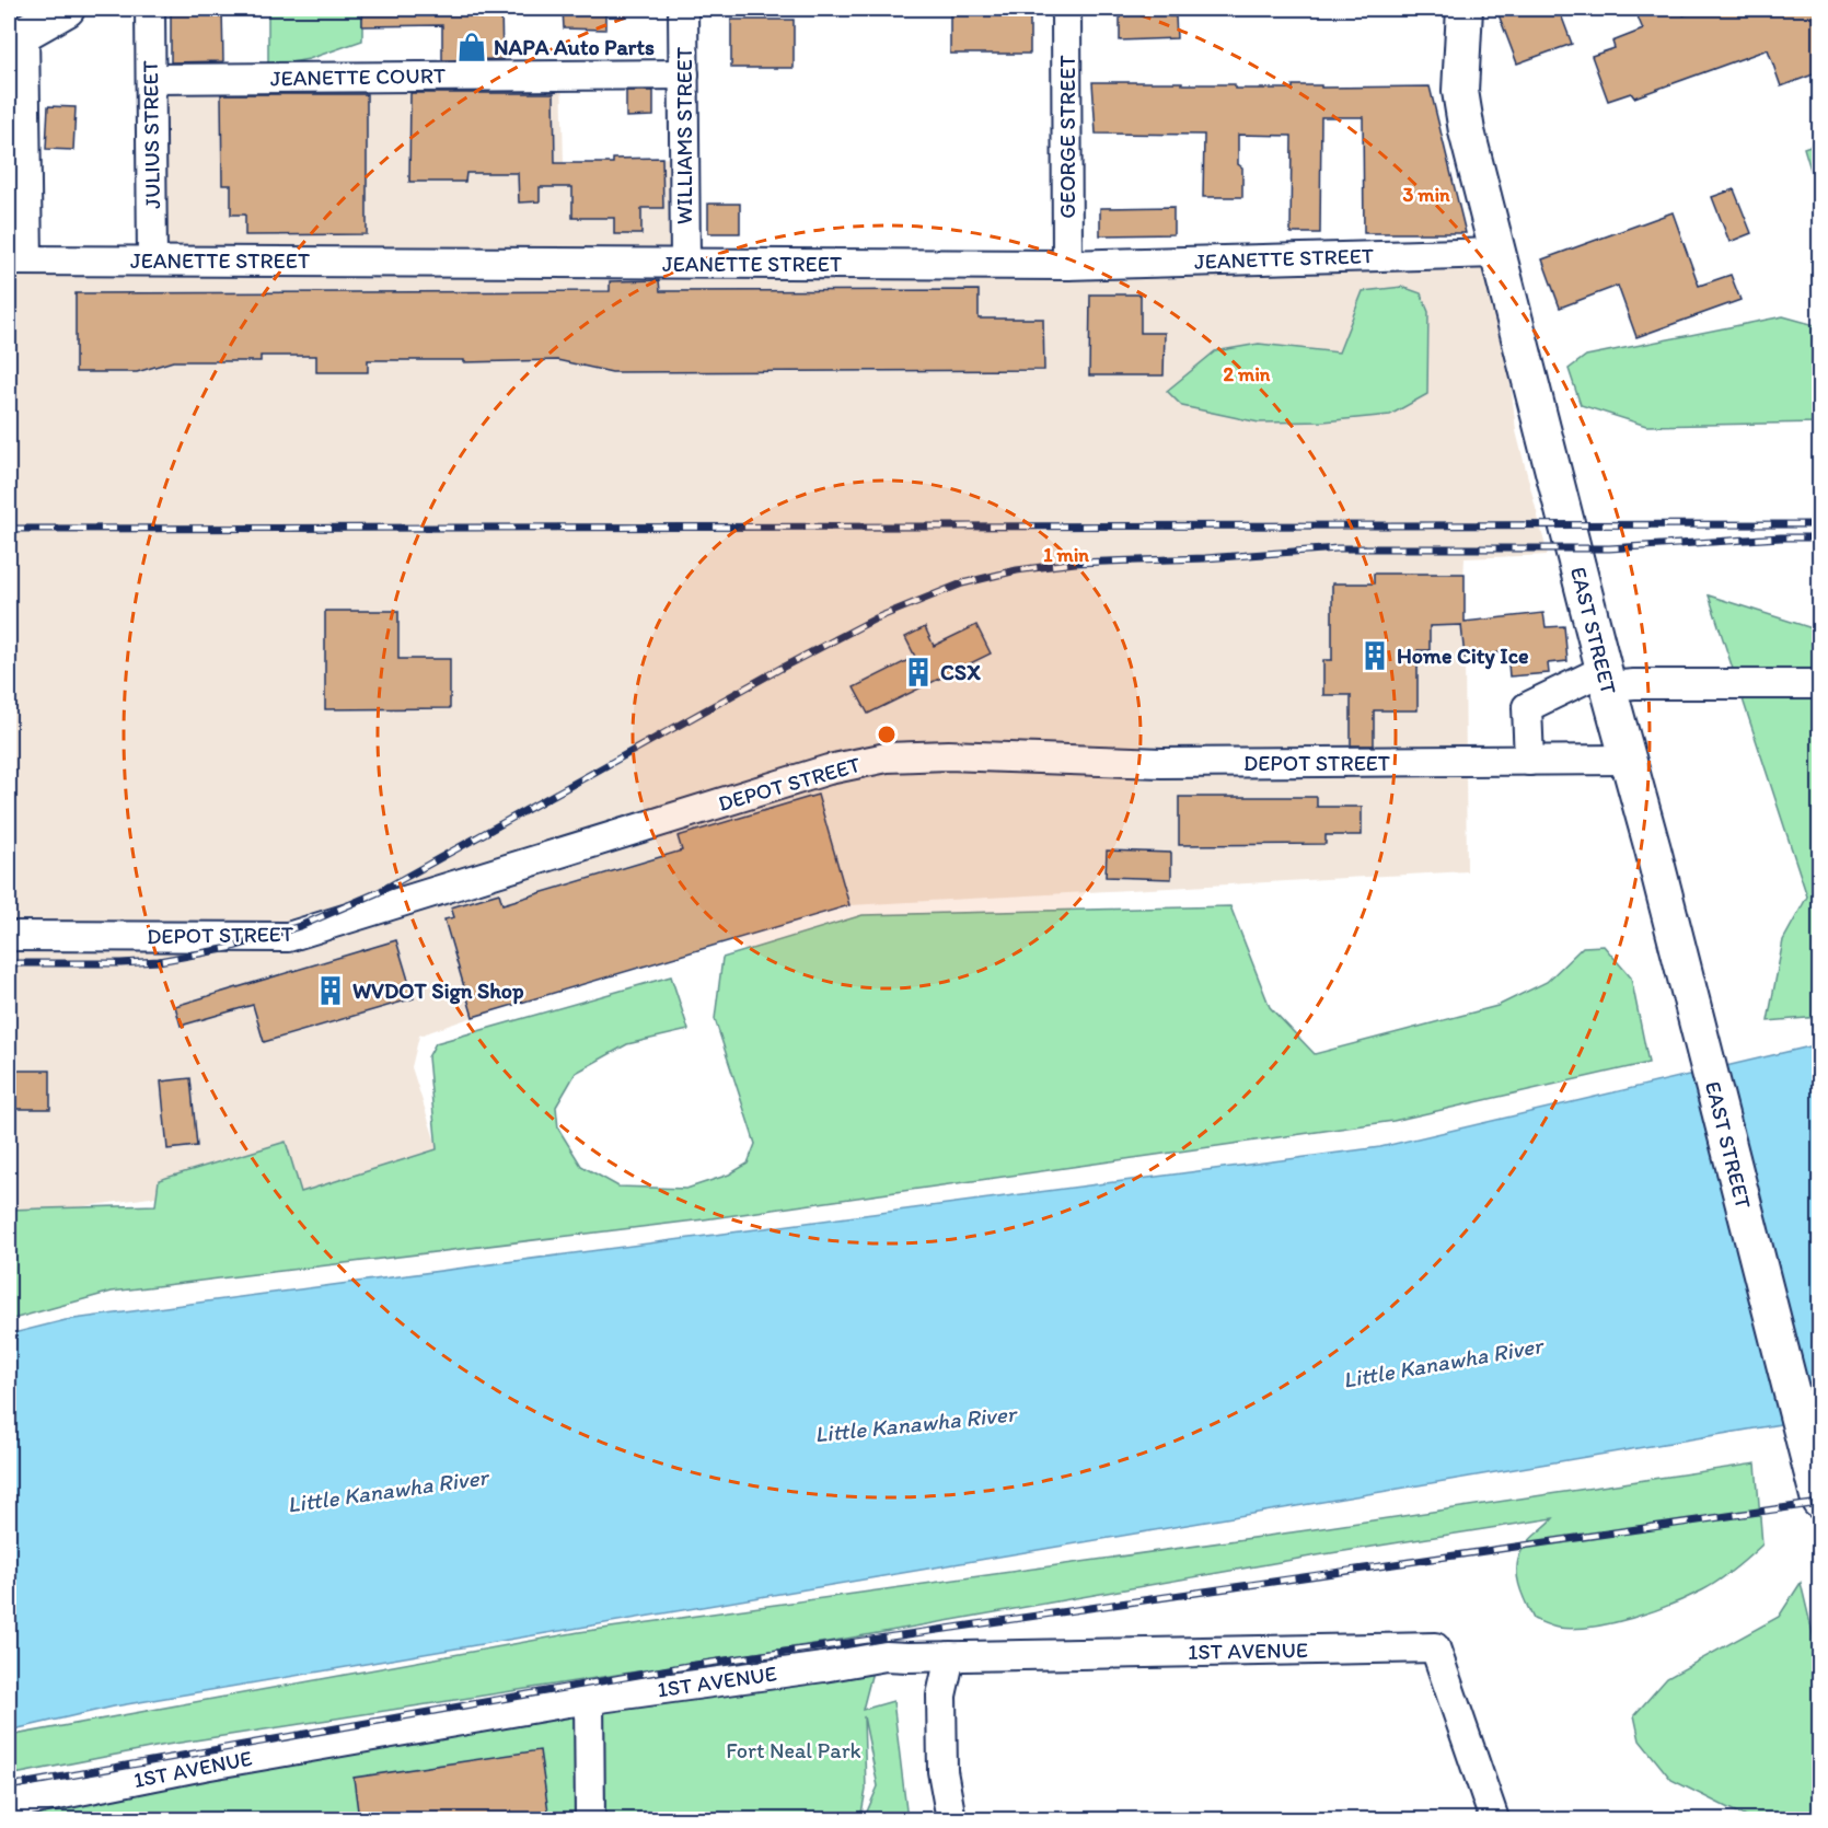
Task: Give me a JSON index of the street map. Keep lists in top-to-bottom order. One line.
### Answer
{"streets":{"main road":["EAST STREET"],"street":["JEANETTE COURT","JULIUS STREET","WILLIAMS STREET","GEORGE STREET","JEANETTE STREET","DEPOT STREET","1ST AVENUE"]},"crossings":[["JEANETTE COURT","JULIUS STREET"],["JEANETTE COURT","WILLIAMS STREET"],["JULIUS STREET","JEANETTE STREET"],["WILLIAMS STREET","JEANETTE STREET"],["GEORGE STREET","JEANETTE STREET"],["JEANETTE STREET","EAST STREET"],["EAST STREET","DEPOT STREET"]],"water":["Little Kanawha River"],"parks":["Fort Neal Park"],"places":{"shop":["NAPA Auto Parts"],"building":["Home City Ice","CSX","WVDOT Sign Shop"]},"rings":["3 min","2 min","1 min"]}
